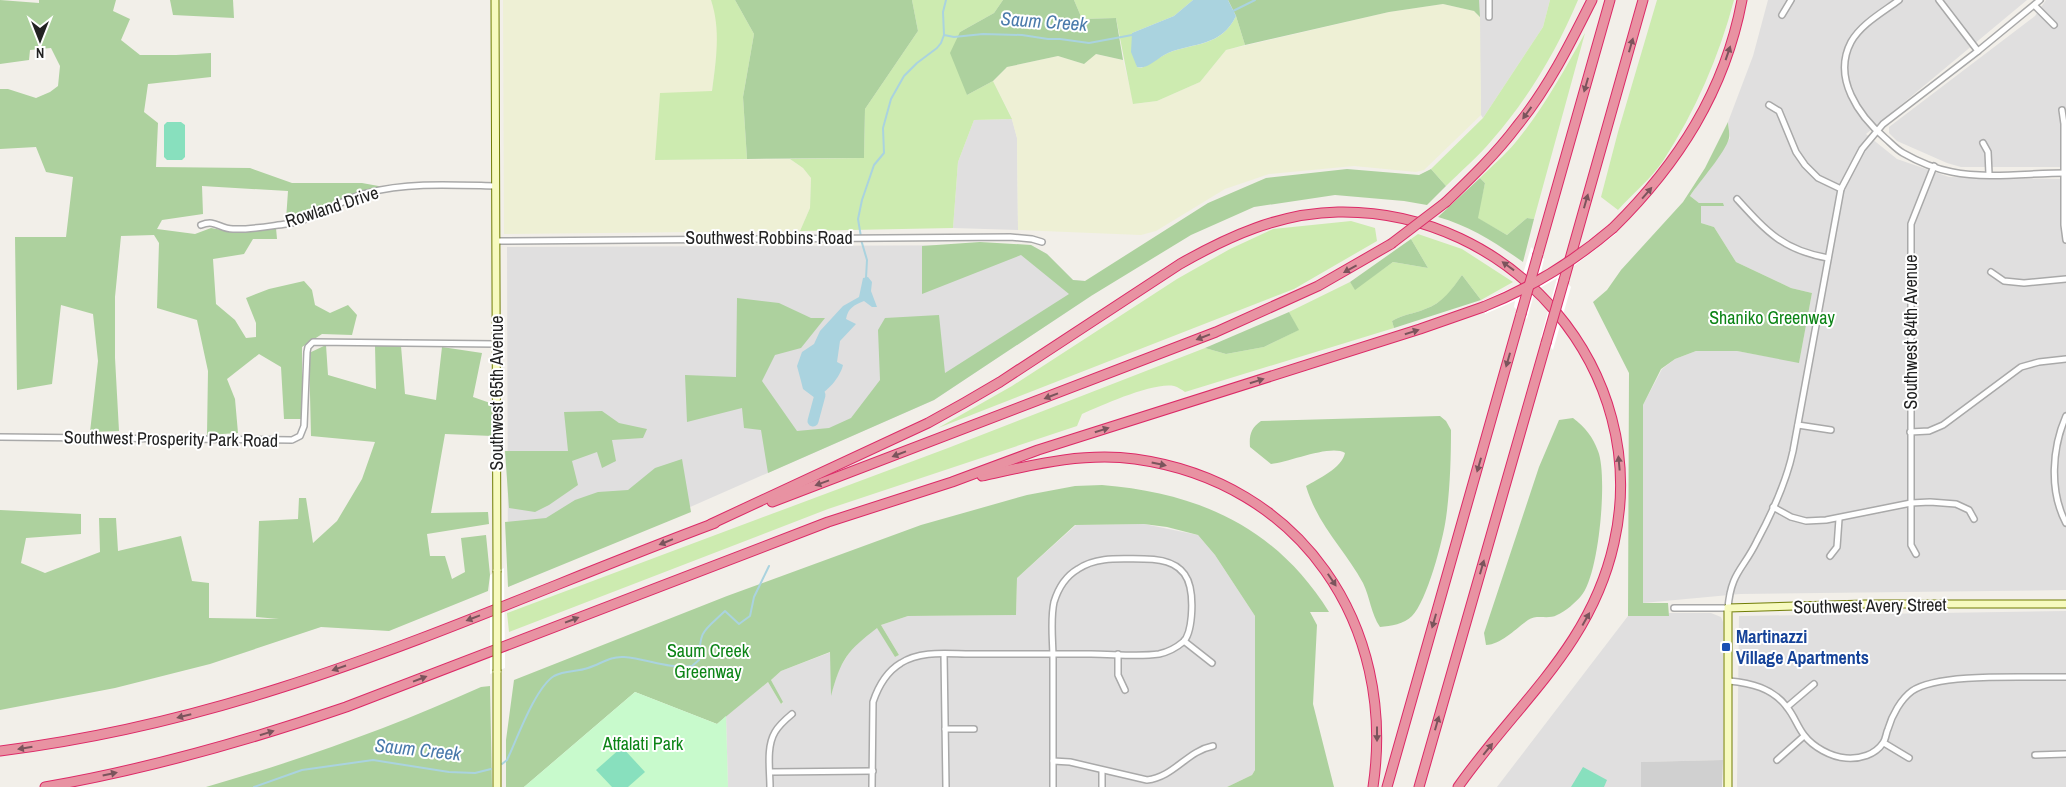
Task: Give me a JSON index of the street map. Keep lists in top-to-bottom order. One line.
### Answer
{"streets":{"main road":["Southwest 65th Avenue","Southwest Avery Street"],"street":["Rowland Drive","Southwest Robbins Road","Southwest 84th Avenue","Southwest Prosperity Park Road"]},"crossings":[["Rowland Drive","Southwest 65th Avenue"],["Southwest Robbins Road","Southwest 65th Avenue"],["Southwest 65th Avenue","Southwest Prosperity Park Road"]],"water":["Saum Creek"],"parks":["Shaniko Greenway","Saum Creek Greenway","Atfalati Park"],"places":{"transit":["Martinazzi Village Apartments"]},"north":"bottom"}
